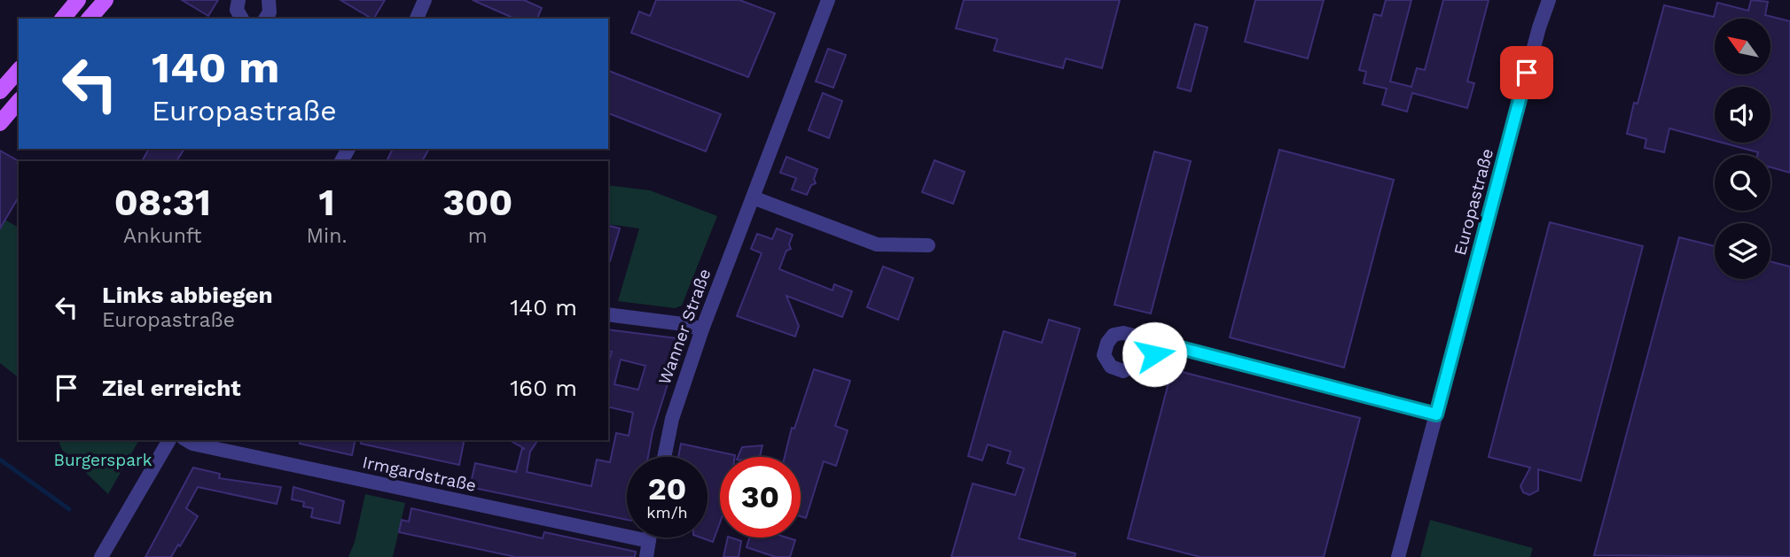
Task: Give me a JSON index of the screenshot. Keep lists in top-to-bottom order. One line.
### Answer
{"streets":{"street":["Europastraße","Wanner Straße","Irmgardstraße"]},"parks":["Burgerspark"],"north":"top left","page":{"turn":["140 m","Europastraße"],"eta":["08:31","Ankunft","1","Min.","300","m"],"list":[{"name":"Links abbiegen","note":"Europastraße","value":"140 m"},{"name":"Ziel erreicht","value":"160 m"}],"speed":"20 km/h","limit":"30"}}
